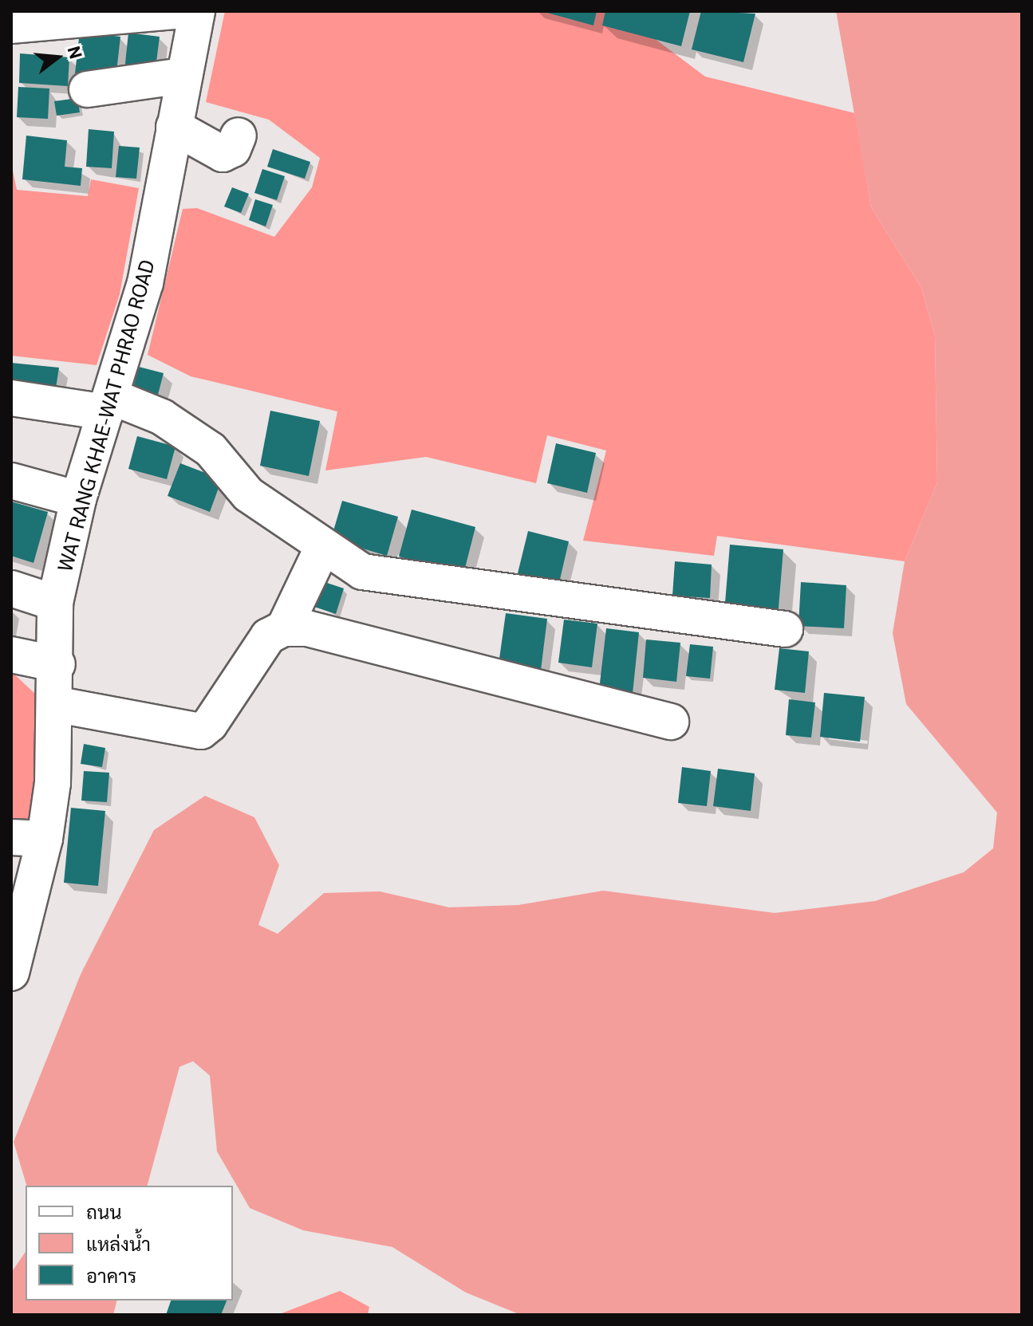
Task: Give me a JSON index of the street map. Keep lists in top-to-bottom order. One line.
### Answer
{"streets":{"street":["WAT RANG KHAE-WAT PHRAO ROAD"]},"legend":["ถนน","แหล่งน้ำ","อาคาร"],"north":"right"}
